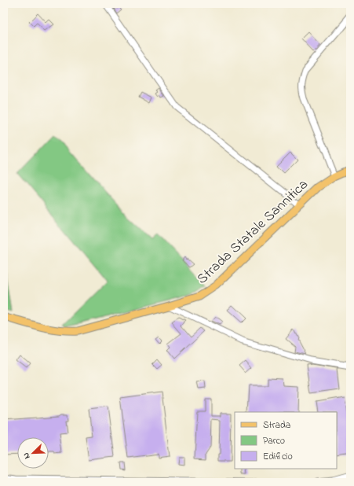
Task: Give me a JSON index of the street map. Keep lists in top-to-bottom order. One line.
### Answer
{"streets":{"main road":["Strada Statale Sannitica"]},"legend":["Strada","Parco","Edificio"],"north":"bottom left"}
